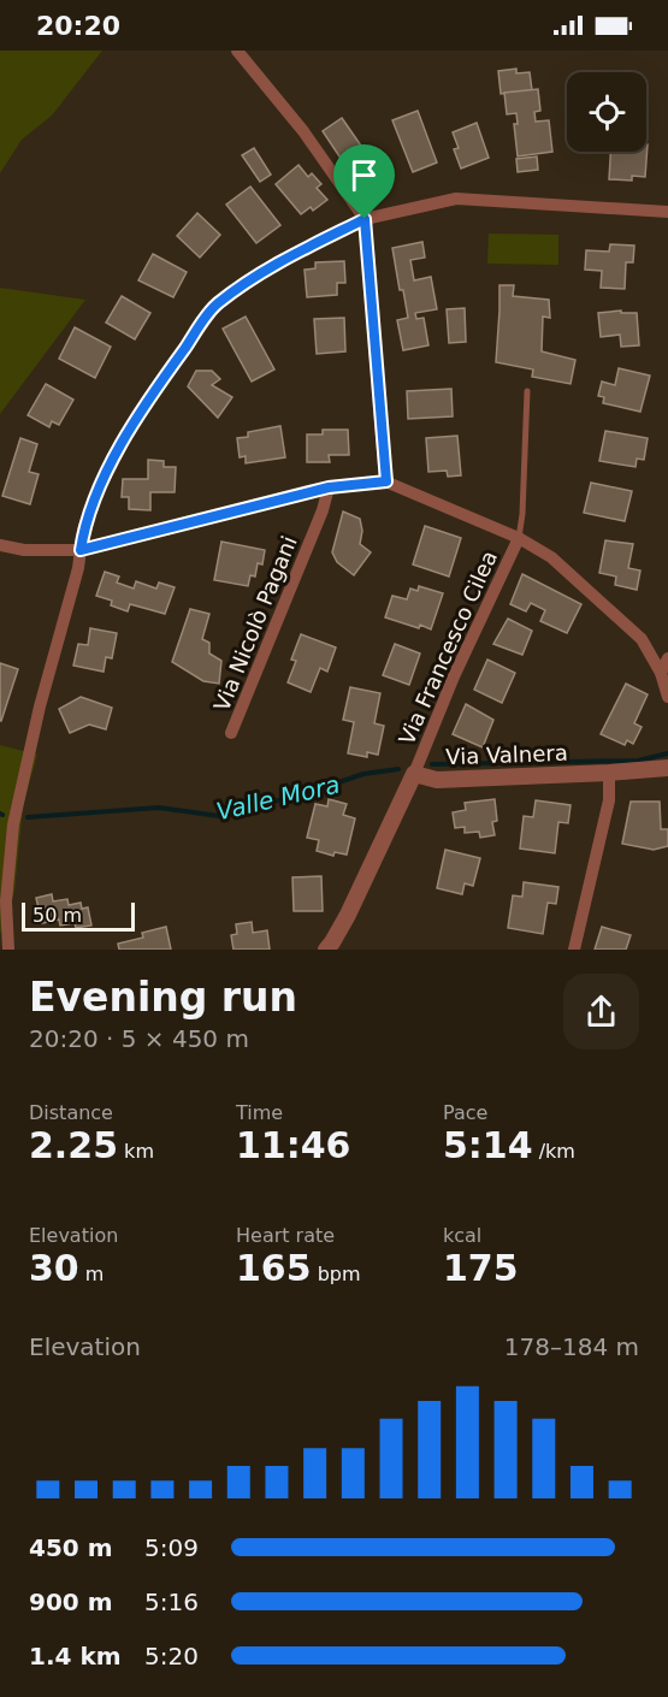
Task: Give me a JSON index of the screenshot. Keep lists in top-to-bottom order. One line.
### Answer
{"streets":{"street":["Via Nicolò Pagani","Via Francesco Cilea","Via Valnera"]},"crossings":[["Via Francesco Cilea","Via Valnera"]],"water":["Valle Mora"],"scale_bar":"50 m","page":{"status":"20:20","scale":"50 m","heading":["Evening run","20:20 · 5 × 450 m"],"stats":[["Distance","2.25 km"],["Time","11:46"],["Pace","5:14 /km"],["Elevation","30 m"],["Heart rate","165 bpm"],["kcal","175"]],"chart":["Elevation","178–184 m"],"list":[{"name":"450 m","note":"5:09"},{"name":"900 m","note":"5:16"},{"name":"1.4 km","note":"5:20"}]}}
